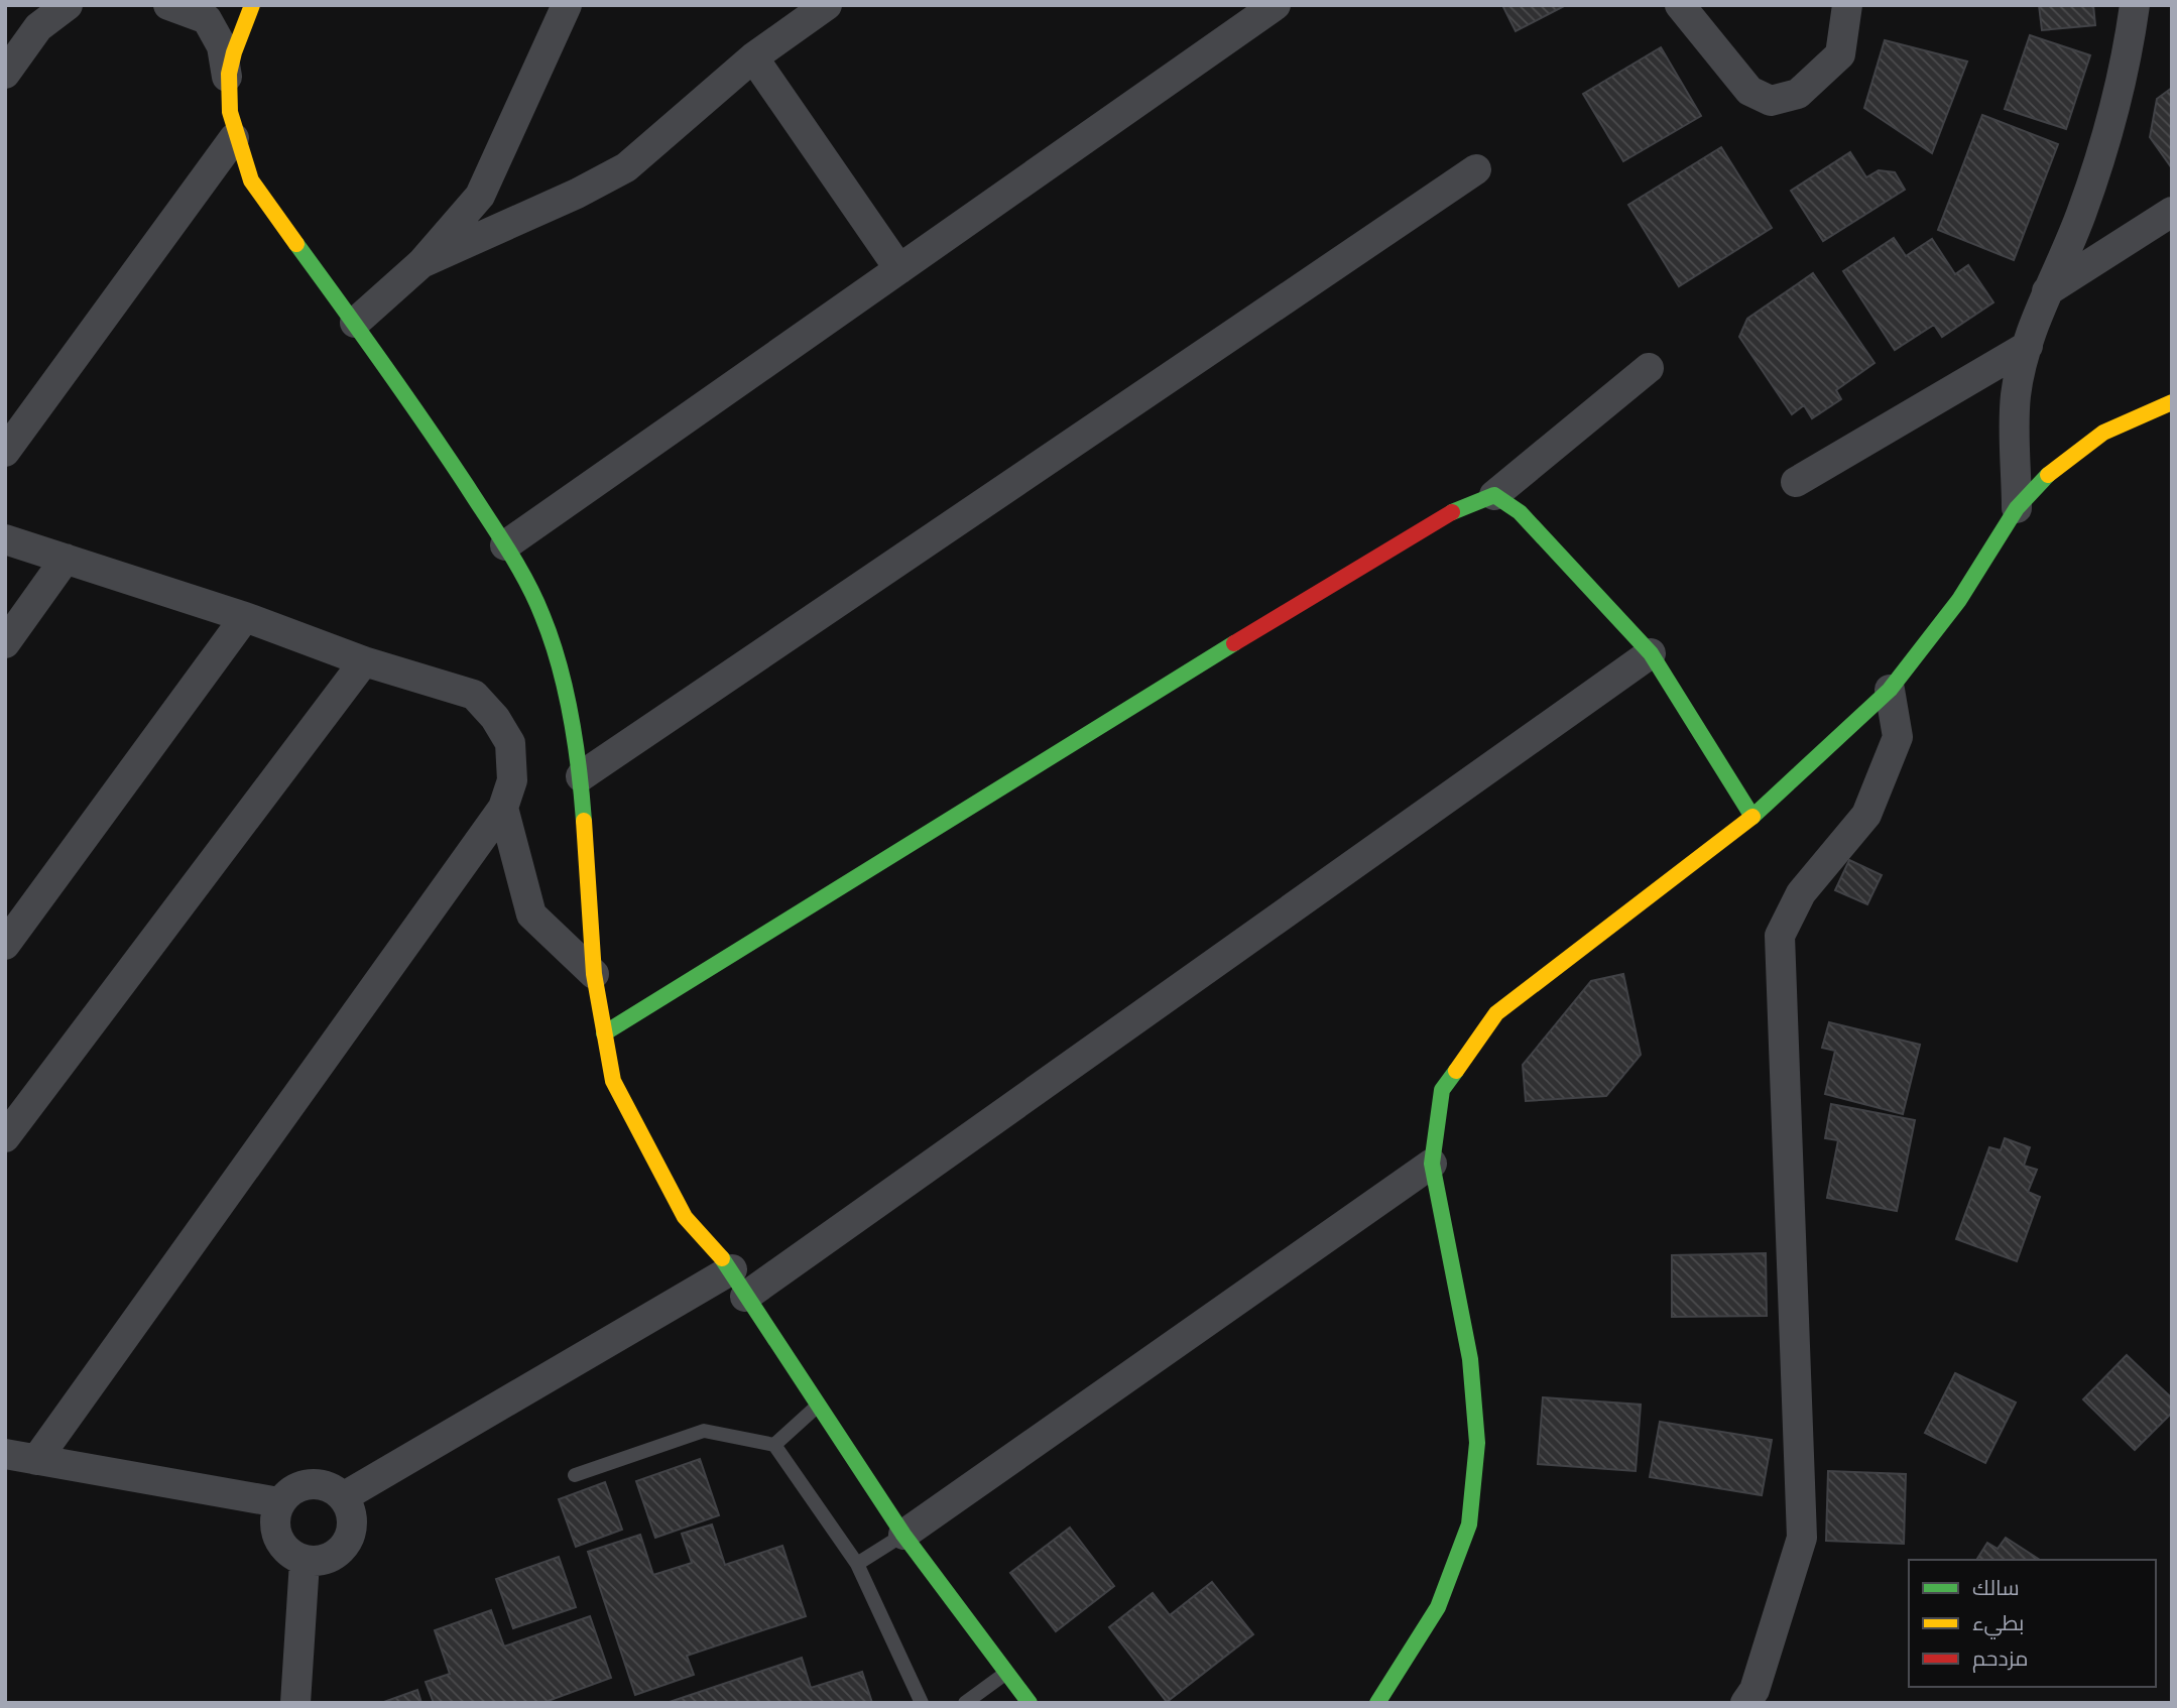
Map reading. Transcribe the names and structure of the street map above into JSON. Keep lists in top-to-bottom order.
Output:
{
  "legend": ["سالك", "بطيء", "مزدحم"]
}
